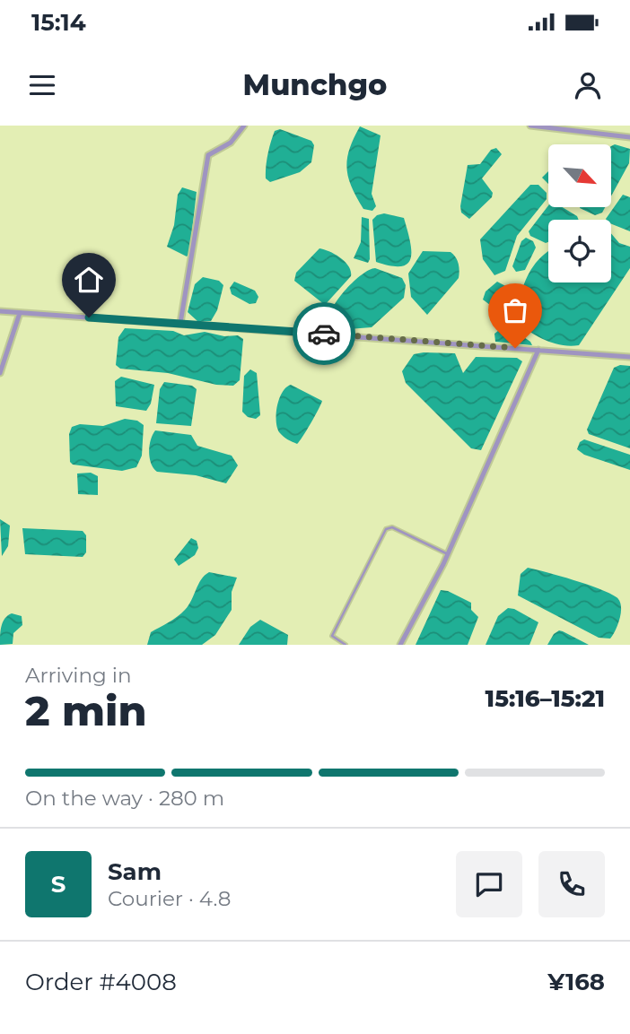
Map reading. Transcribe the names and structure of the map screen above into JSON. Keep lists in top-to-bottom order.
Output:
{
  "north": "bottom right",
  "page": {
    "status": "15:14",
    "header": "Munchgo",
    "heading": ["2 min", "Arriving in", "15:16–15:21"],
    "panel": [
      "Sam",
      "Courier · 4.8",
      "Order #4008",
      "¥168"
    ],
    "bar": "On the way · 280 m",
    "round": "S"
  }
}
